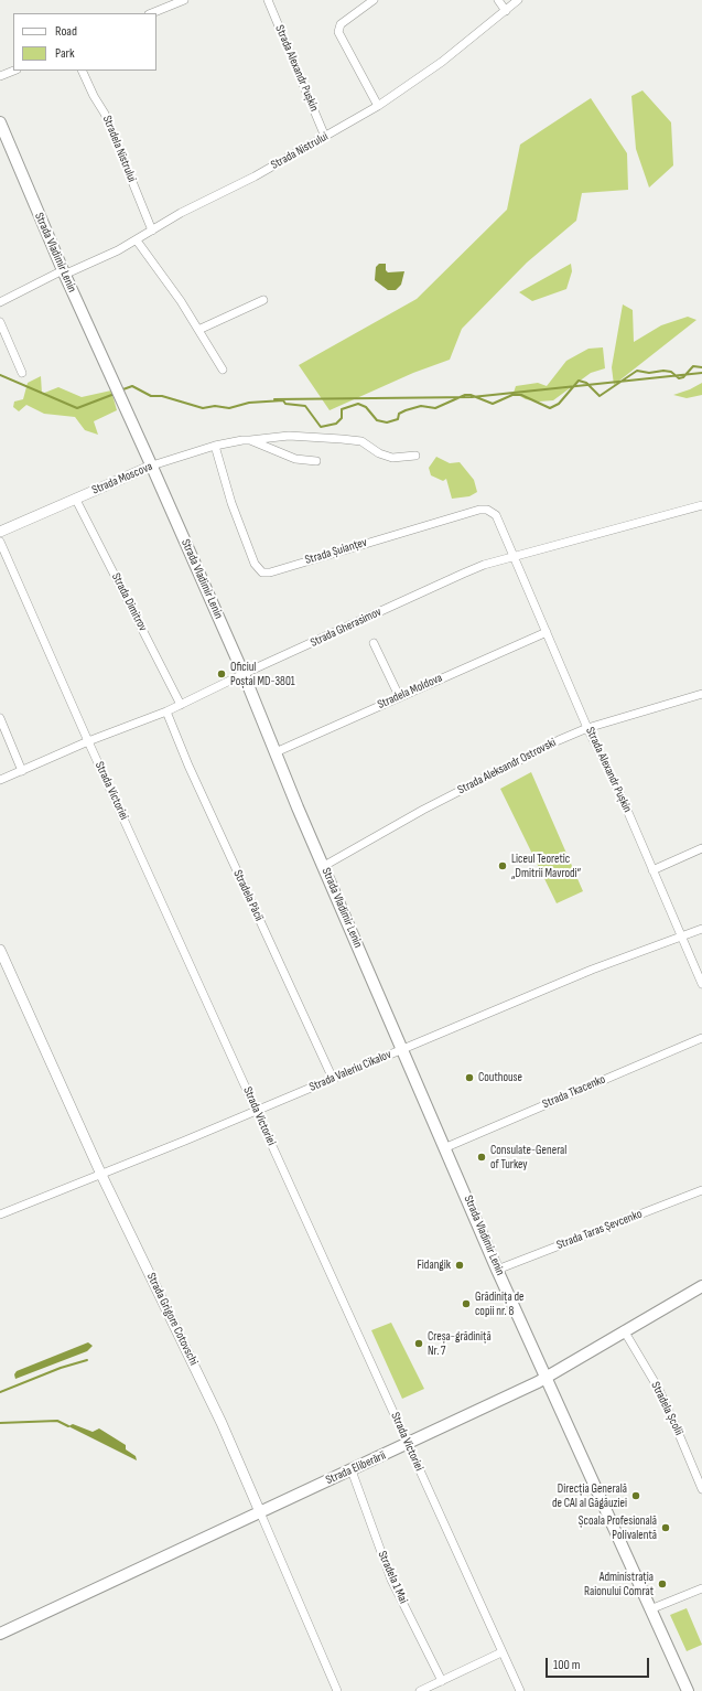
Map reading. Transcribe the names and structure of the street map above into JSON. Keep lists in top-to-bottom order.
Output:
{
  "streets": {
    "main road": ["Strada Vladimir Lenin", "Strada Eliberării"],
    "street": [
      "Strada Alexandr Pușkin",
      "Stradela Nistrului",
      "Strada Nistrului",
      "Strada Moscova",
      "Strada Șuianțev",
      "Strada Dimitrov",
      "Strada Gherasimov",
      "Stradela Moldova",
      "Strada Aleksandr Ostrovski",
      "Strada Victoriei",
      "Stradela Păcii",
      "Strada Valeriu Cikalov",
      "Strada Tkacenko",
      "Strada Taras Șevcenko",
      "Strada Grigore Cotovschi",
      "Stradela Școlii",
      "Stradela 1 Mai"
    ]
  },
  "crossings": [
    ["Strada Alexandr Pușkin", "Strada Nistrului"],
    ["Strada Alexandr Pușkin", "Strada Șuianțev"],
    ["Strada Alexandr Pușkin", "Strada Gherasimov"],
    ["Strada Alexandr Pușkin", "Stradela Moldova"],
    ["Strada Alexandr Pușkin", "Strada Aleksandr Ostrovski"],
    ["Strada Alexandr Pușkin", "Strada Valeriu Cikalov"],
    ["Stradela Nistrului", "Strada Nistrului"],
    ["Strada Nistrului", "Strada Vladimir Lenin"],
    ["Strada Vladimir Lenin", "Strada Moscova"],
    ["Strada Vladimir Lenin", "Strada Gherasimov"],
    ["Strada Vladimir Lenin", "Stradela Moldova"],
    ["Strada Vladimir Lenin", "Strada Aleksandr Ostrovski"],
    ["Strada Vladimir Lenin", "Strada Valeriu Cikalov"],
    ["Strada Vladimir Lenin", "Strada Tkacenko"],
    ["Strada Vladimir Lenin", "Strada Taras Șevcenko"],
    ["Strada Vladimir Lenin", "Strada Eliberării"],
    ["Strada Moscova", "Strada Șuianțev"],
    ["Strada Moscova", "Strada Dimitrov"],
    ["Strada Șuianțev", "Strada Gherasimov"],
    ["Strada Dimitrov", "Strada Gherasimov"],
    ["Strada Gherasimov", "Strada Victoriei"],
    ["Strada Gherasimov", "Stradela Păcii"],
    ["Strada Victoriei", "Strada Valeriu Cikalov"],
    ["Strada Victoriei", "Strada Eliberării"],
    ["Stradela Păcii", "Strada Valeriu Cikalov"],
    ["Strada Valeriu Cikalov", "Strada Grigore Cotovschi"],
    ["Strada Grigore Cotovschi", "Strada Eliberării"],
    ["Stradela Școlii", "Strada Eliberării"],
    ["Strada Eliberării", "Stradela 1 Mai"]
  ],
  "places": [
    "Oficiul Poștal MD-3801",
    "Liceul Teoretic „Dmitrii Mavrodi“",
    "Couthouse",
    "Consulate-General of Turkey",
    "Fidangik",
    "Grădinița de copii nr. 8",
    "Creșa-grădiniță Nr. 7",
    "Direcția Generală de CAI al Găgăuziei",
    "Școala Profesională Polivalentă",
    "Administrația Raionului Comrat"
  ],
  "legend": ["Road", "Park"],
  "scale_bar": "100 m"
}
